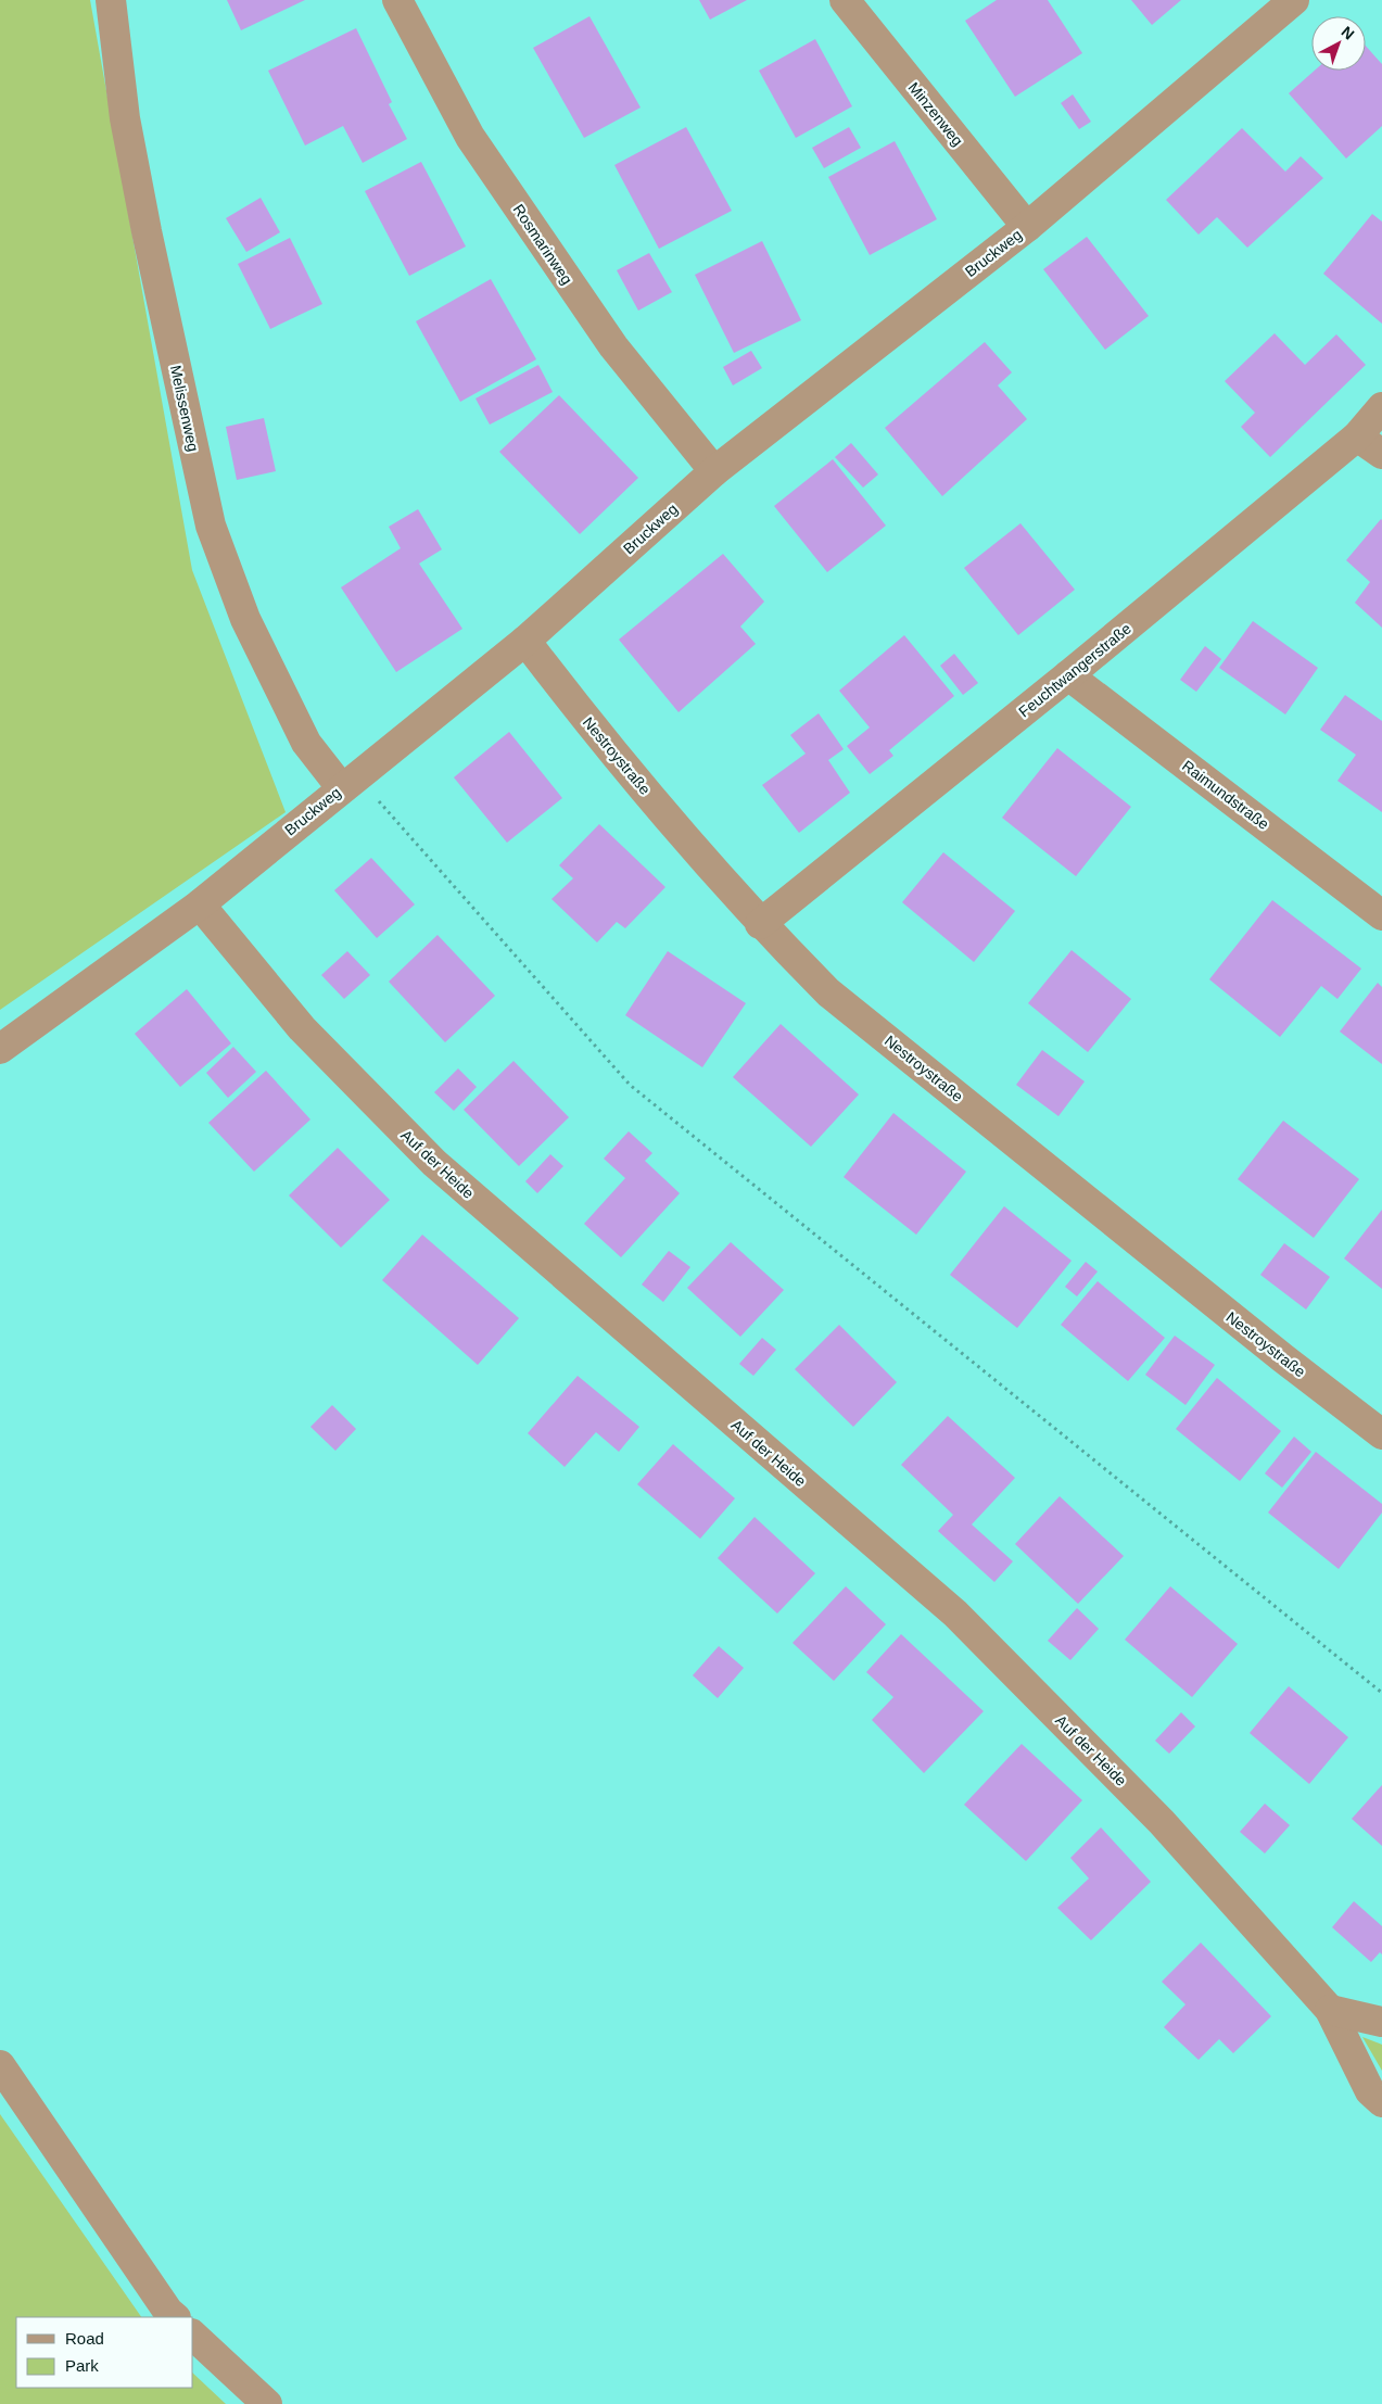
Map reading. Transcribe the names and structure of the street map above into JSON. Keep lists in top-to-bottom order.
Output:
{
  "streets": {
    "street": [
      "Minzenweg",
      "Rosmarinweg",
      "Bruckweg",
      "Melissenweg",
      "Feuchtwangerstraße",
      "Nestroystraße",
      "Raimundstraße",
      "Auf der Heide"
    ]
  },
  "crossings": [
    ["Minzenweg", "Bruckweg"],
    ["Rosmarinweg", "Bruckweg"],
    ["Bruckweg", "Melissenweg"],
    ["Bruckweg", "Nestroystraße"],
    ["Bruckweg", "Auf der Heide"],
    ["Feuchtwangerstraße", "Nestroystraße"],
    ["Feuchtwangerstraße", "Raimundstraße"]
  ],
  "legend": ["Road", "Park"],
  "north": "top right"
}
